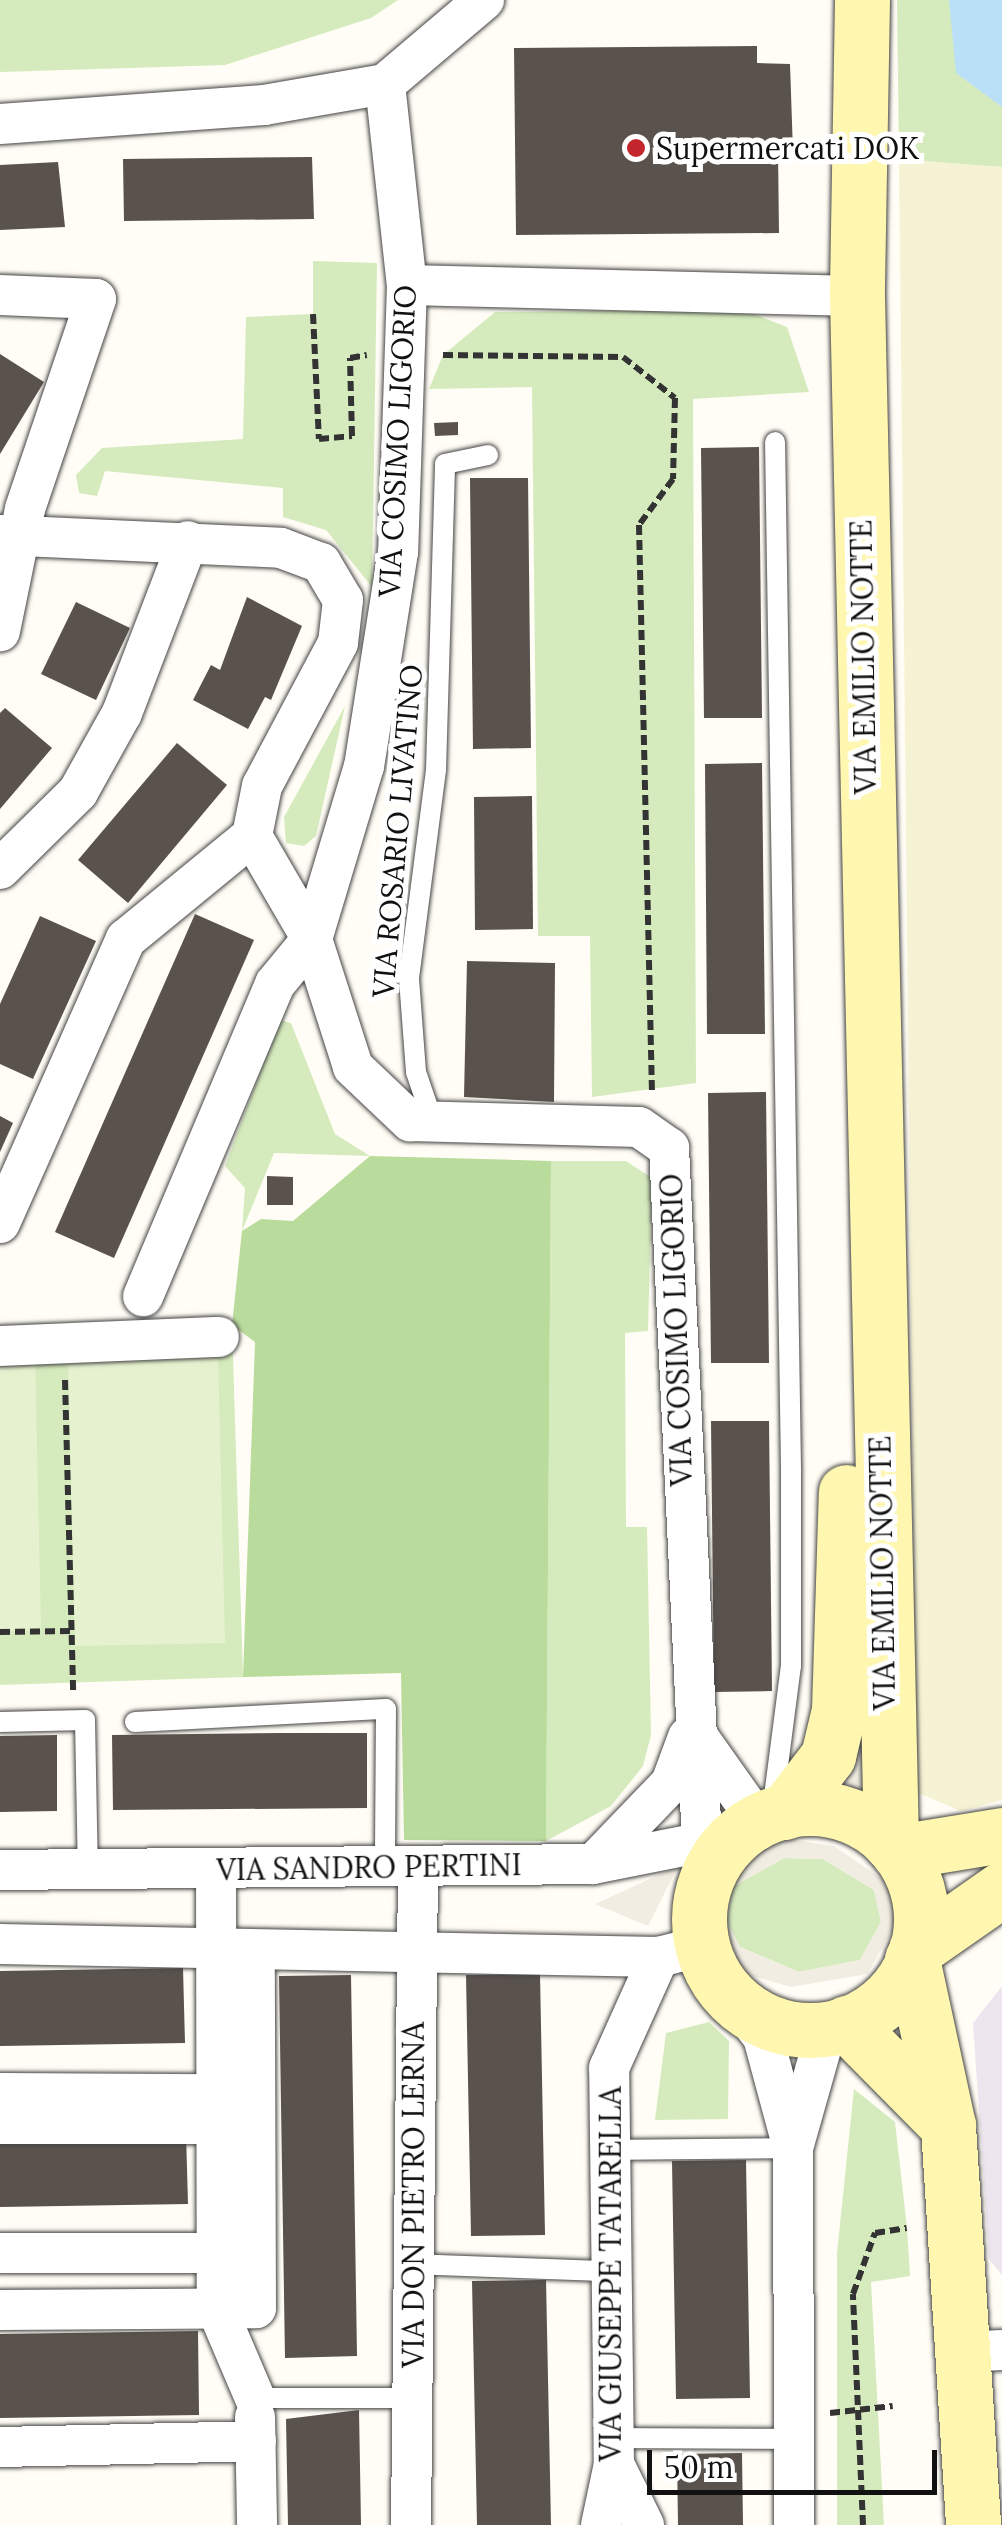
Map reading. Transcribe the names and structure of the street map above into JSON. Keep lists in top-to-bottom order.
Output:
{
  "streets": {
    "street": [
      "VIA COSIMO LIGORIO",
      "VIA EMILIO NOTTE",
      "VIA SANDRO PERTINI",
      "VIA DON PIETRO LERNA",
      "VIA GIUSEPPE TATARELLA"
    ],
    "lane": ["VIA ROSARIO LIVATINO"]
  },
  "crossings": [
    ["VIA COSIMO LIGORIO", "VIA EMILIO NOTTE"],
    ["VIA COSIMO LIGORIO", "VIA ROSARIO LIVATINO"],
    ["VIA COSIMO LIGORIO", "VIA SANDRO PERTINI"],
    ["VIA COSIMO LIGORIO", "VIA GIUSEPPE TATARELLA"],
    ["VIA EMILIO NOTTE", "VIA SANDRO PERTINI"],
    ["VIA EMILIO NOTTE", "VIA GIUSEPPE TATARELLA"],
    ["VIA SANDRO PERTINI", "VIA DON PIETRO LERNA"],
    ["VIA SANDRO PERTINI", "VIA GIUSEPPE TATARELLA"]
  ],
  "places": ["Supermercati DOK"],
  "scale_bar": "50 m"
}
